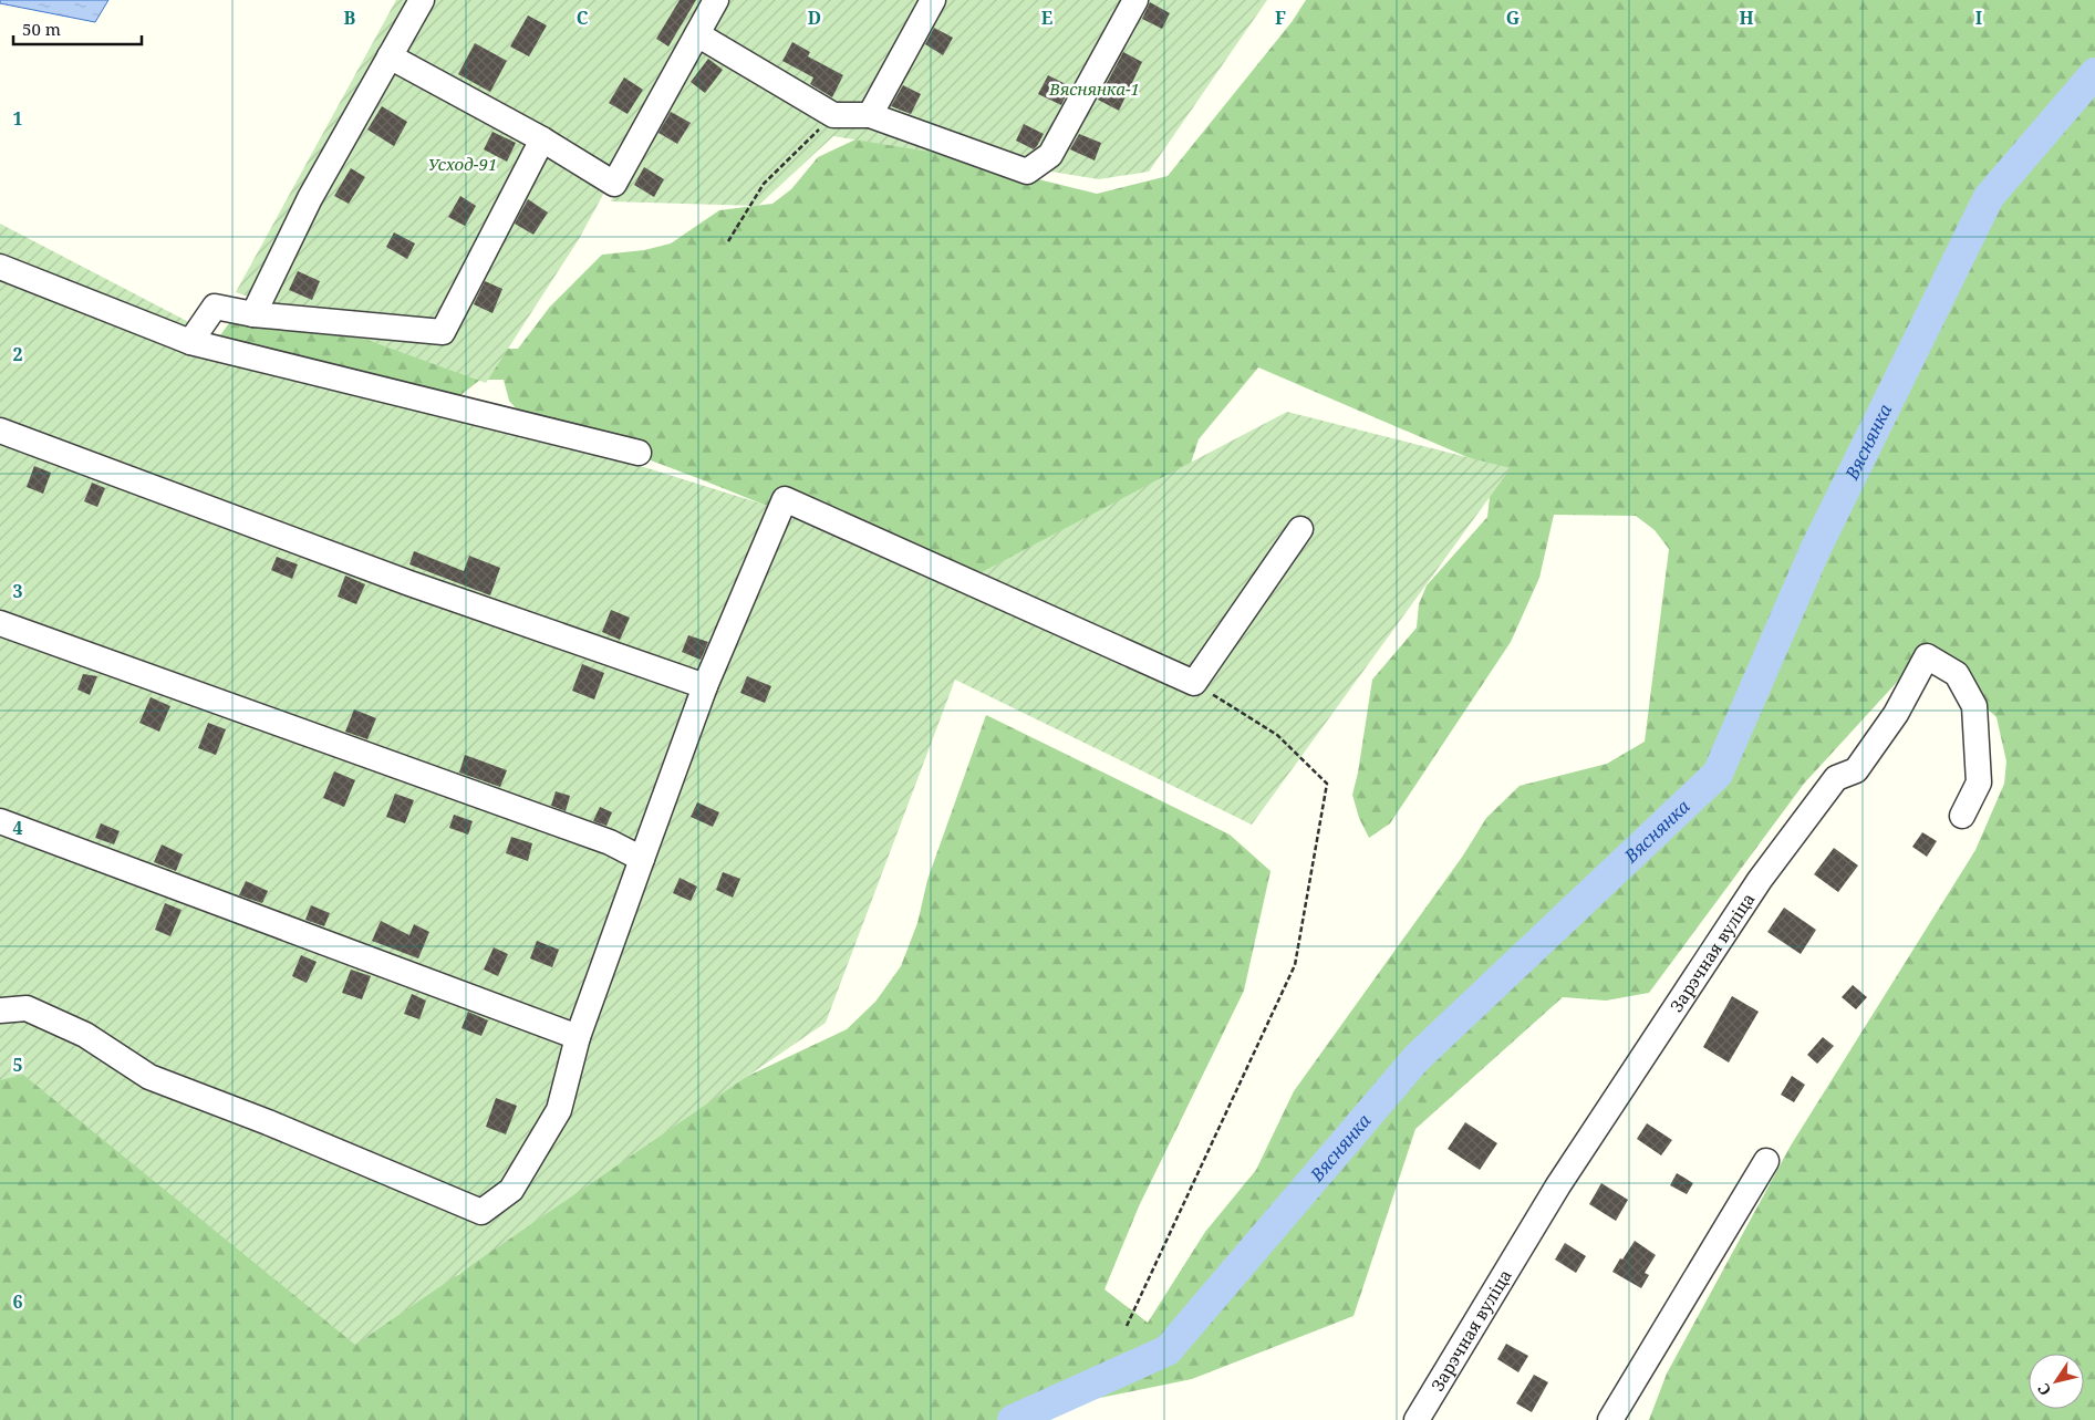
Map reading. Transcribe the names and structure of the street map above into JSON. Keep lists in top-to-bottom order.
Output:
{
  "streets": {
    "street": ["Зарэчная вуліца"]
  },
  "water": ["Вяснянка"],
  "parks": ["Вяснянка-1", "Усход-91"],
  "scale_bar": "50 m",
  "north": "bottom left",
  "grid": {
    "columns": [
      "B",
      "C",
      "D",
      "E",
      "F",
      "G",
      "H",
      "I"
    ],
    "rows": [
      "1",
      "2",
      "3",
      "4",
      "5",
      "6"
    ]
  }
}
